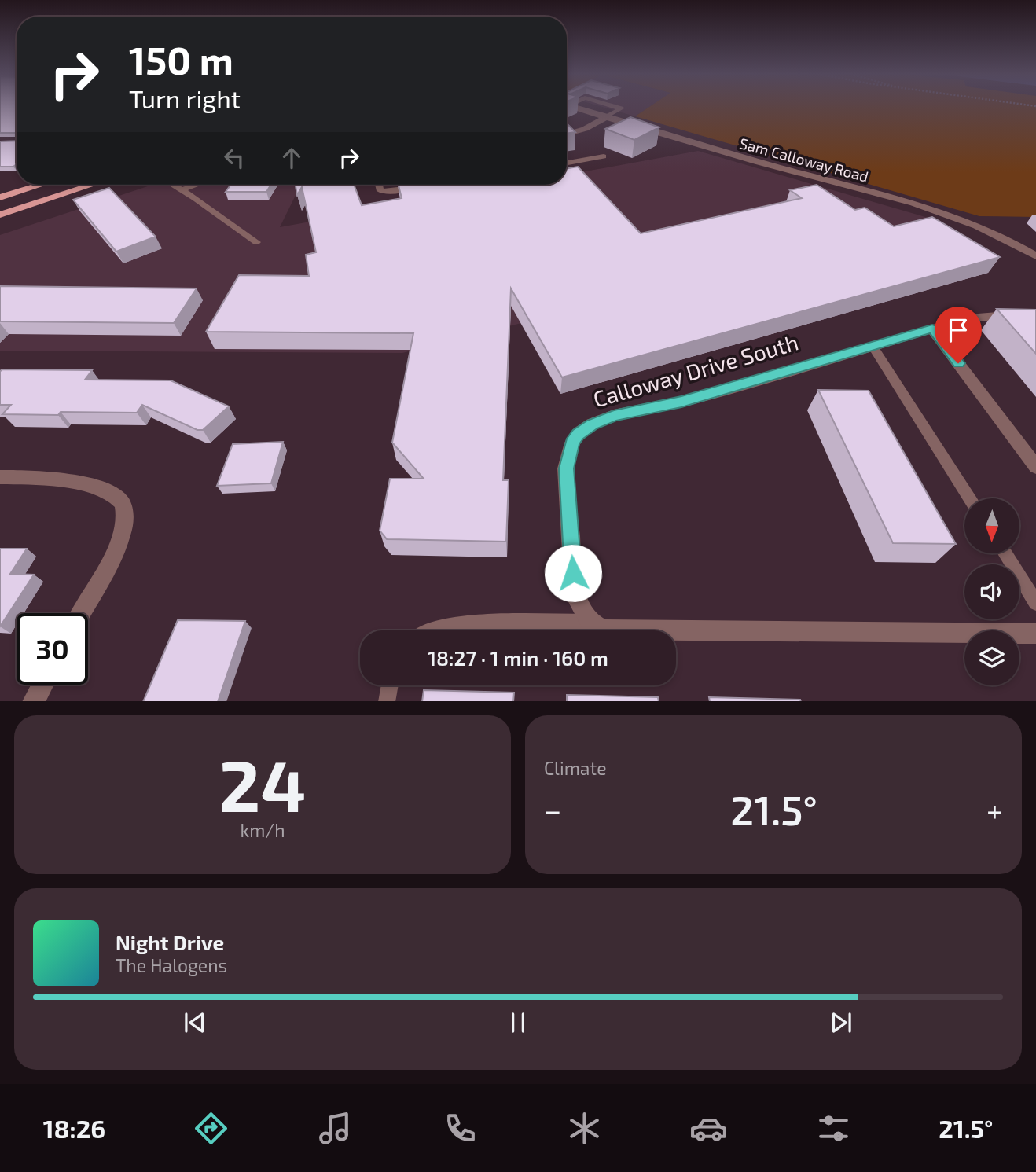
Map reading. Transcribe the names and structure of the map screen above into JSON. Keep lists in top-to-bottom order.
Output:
{
  "streets": {
    "street": ["Sam Calloway Road", "Calloway Drive South"]
  },
  "north": "bottom",
  "page": {
    "turn": ["150 m", "Turn right"],
    "limit": "30",
    "trip": "18:27 · 1 min · 160 m",
    "tile": [
      ["24", "km/h"],
      "Climate"
    ],
    "heat": ["−", "21.5°", "+"],
    "song": ["Night Drive", "The Halogens"],
    "tabs": ["18:26", "21.5°"]
  }
}
